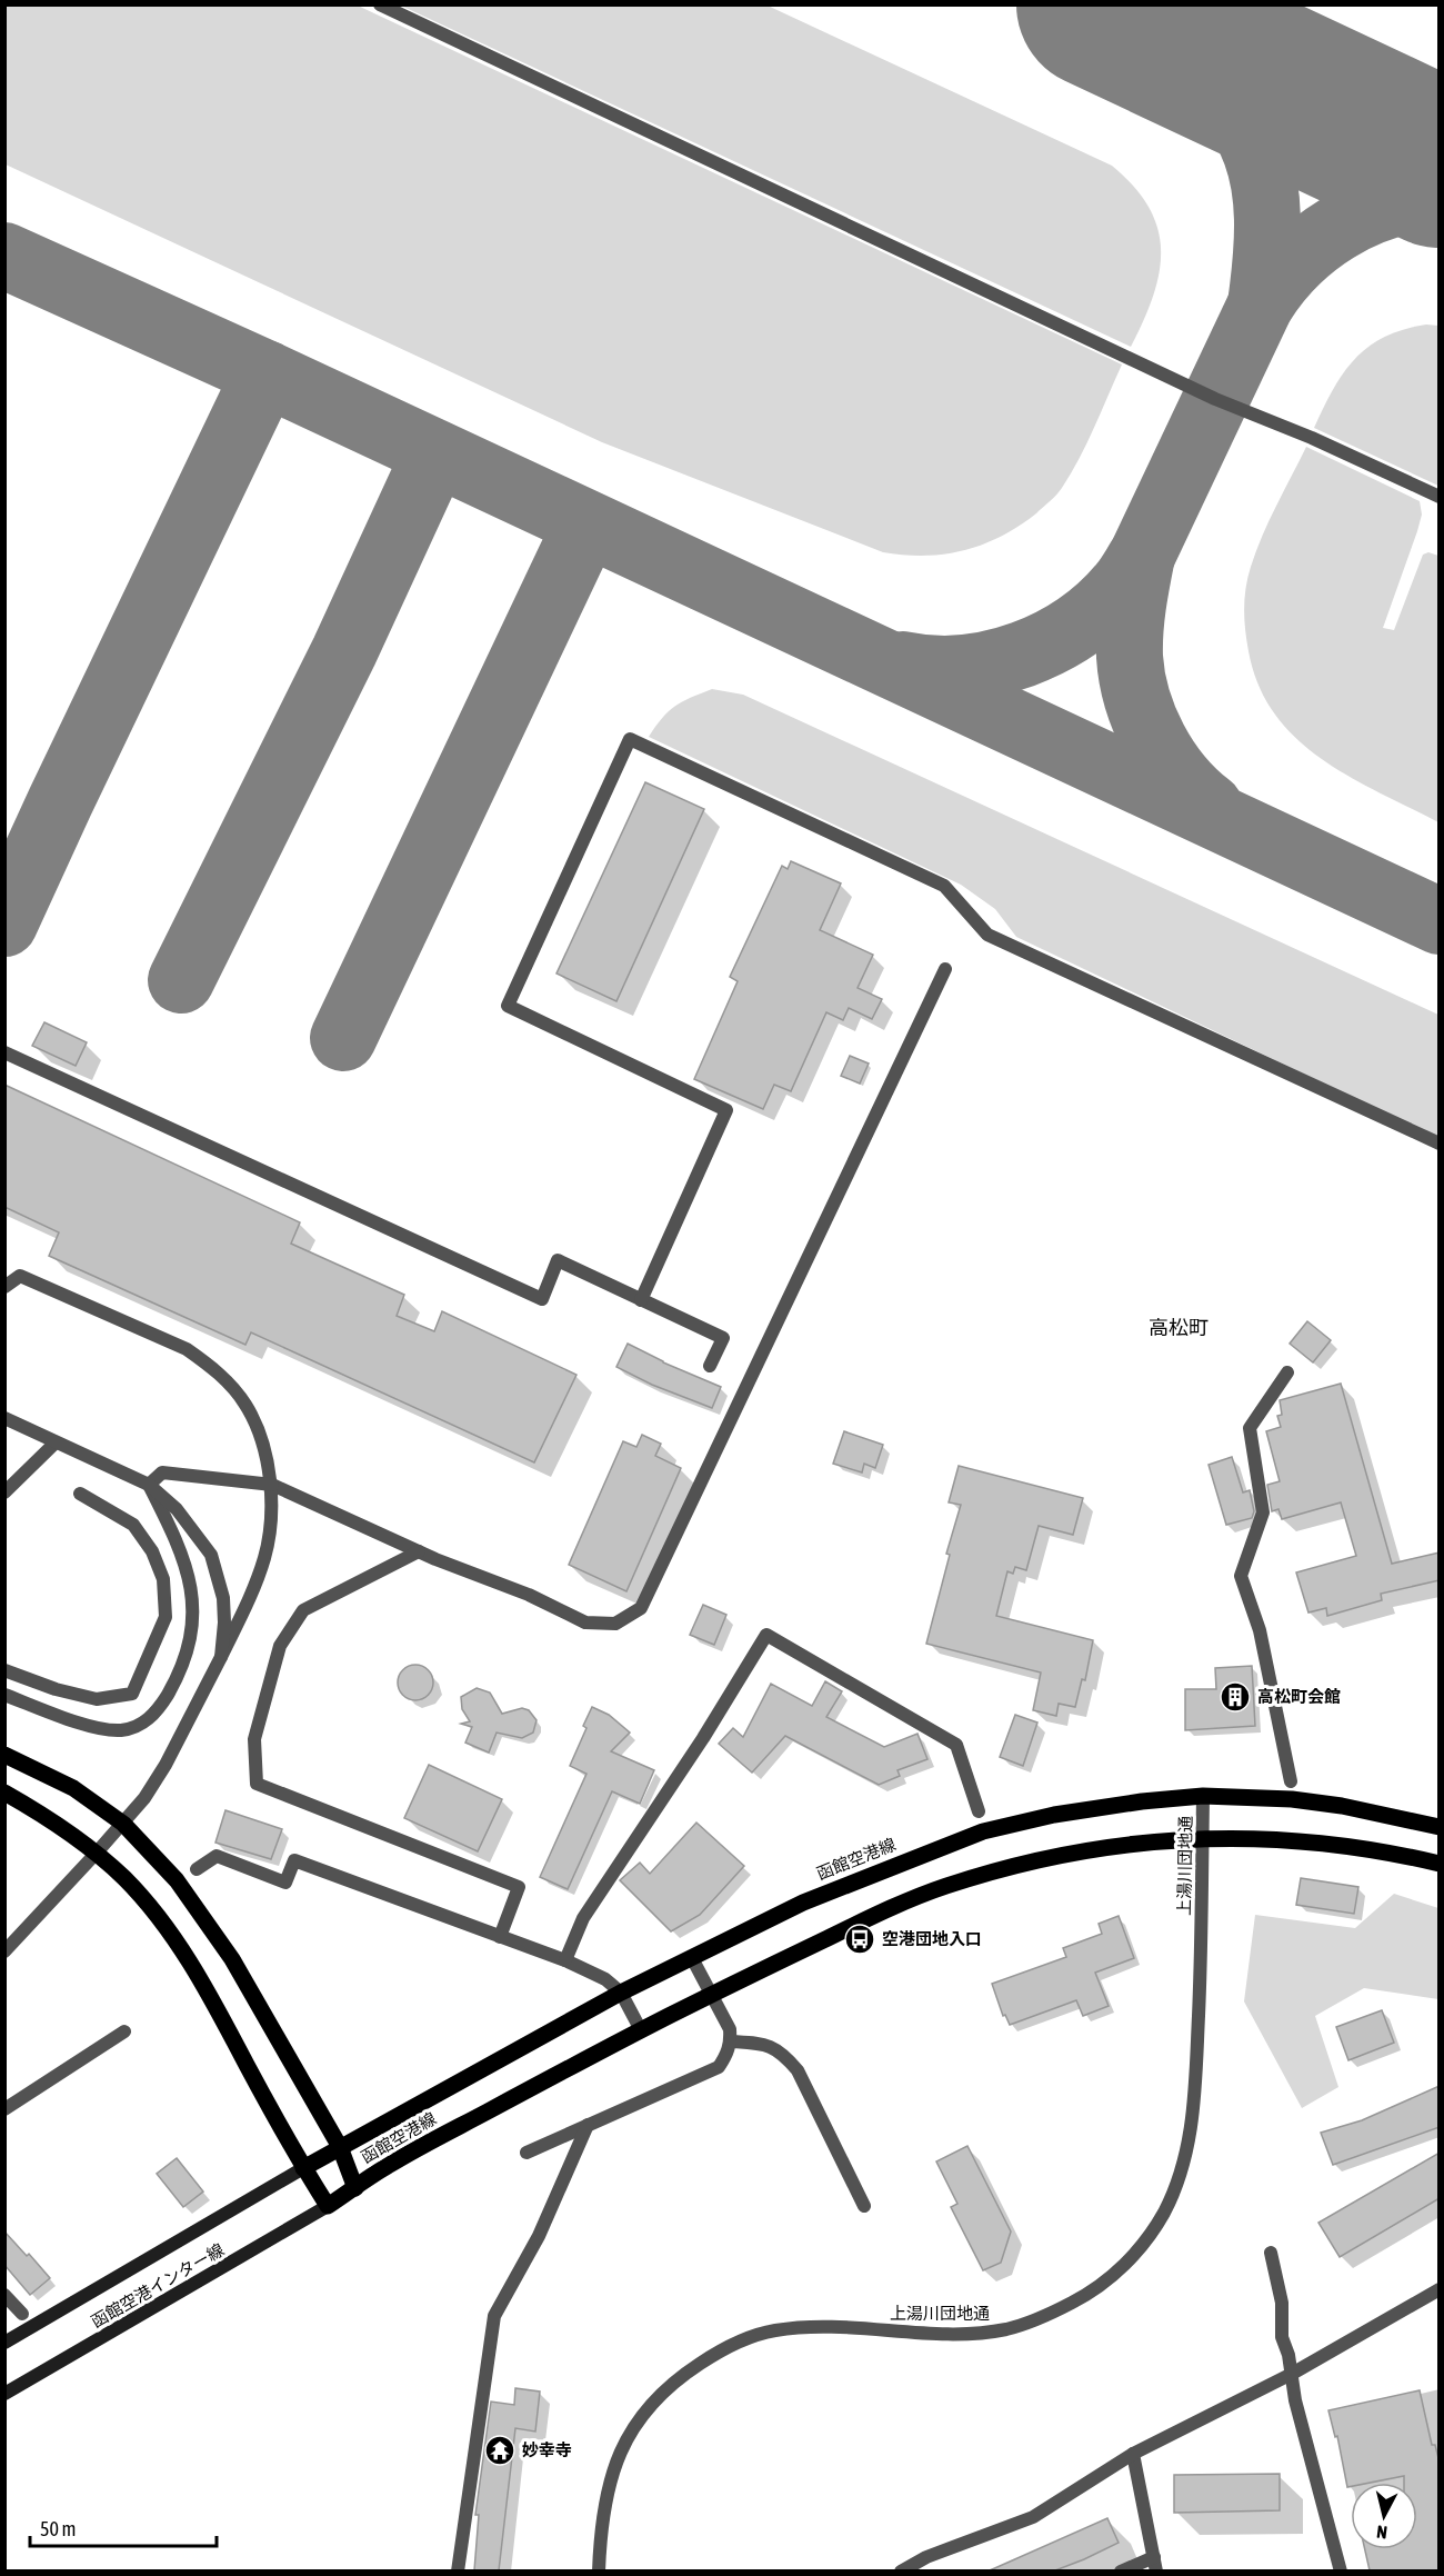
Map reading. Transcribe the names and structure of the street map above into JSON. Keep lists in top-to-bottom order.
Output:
{
  "streets": {
    "main road": ["函館空港線", "函館空港インター線"],
    "street": ["上湯川団地通"]
  },
  "crossings": [
    ["函館空港線", "上湯川団地通"],
    ["函館空港線", "函館空港インター線"]
  ],
  "districts": ["高松町"],
  "places": {
    "building": ["高松町会館"],
    "bus stop": ["空港団地入口"],
    "temple": ["妙幸寺"]
  },
  "scale_bar": "50 m",
  "north": "bottom"
}
